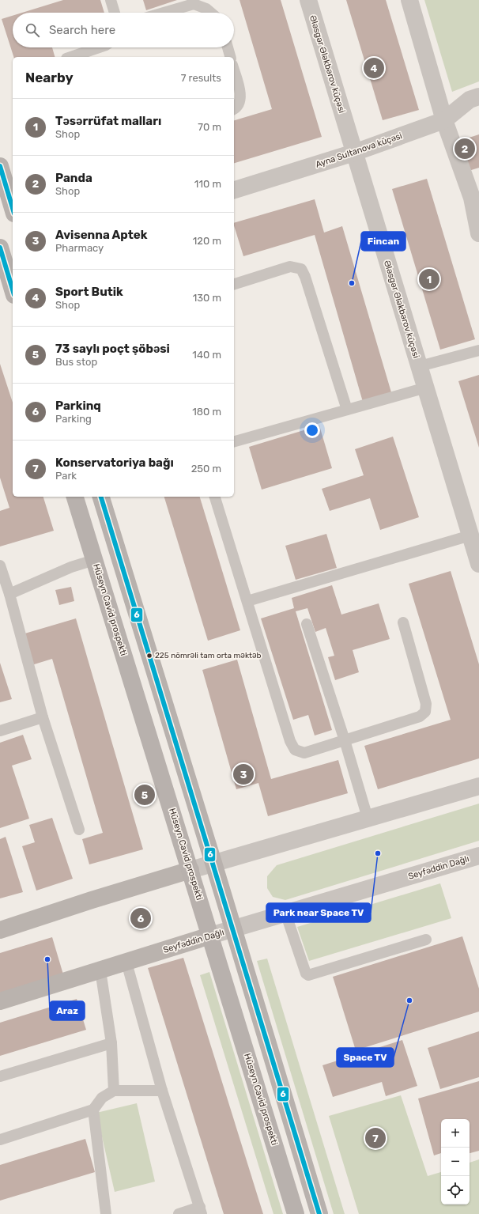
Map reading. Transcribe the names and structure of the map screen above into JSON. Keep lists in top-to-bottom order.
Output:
{
  "streets": {
    "main road": ["Hüseyn Cavid prospekti"],
    "street": ["Ələsgər Ələkbərov küçəsi", "Ayna Sultanova küçəsi", "Seyfəddin Dağlı"]
  },
  "crossings": [
    ["Ələsgər Ələkbərov küçəsi", "Ayna Sultanova küçəsi"],
    ["Hüseyn Cavid prospekti", "Seyfəddin Dağlı"]
  ],
  "places": [
    "Fincan",
    "225 nömrəli tam orta məktəb",
    "Park near Space TV",
    "Araz",
    "Space TV"
  ],
  "lines": ["transit line 6"],
  "page": {
    "search": "Search here",
    "pins": [
      "4",
      "2",
      "1",
      "3",
      "5",
      "6",
      "7"
    ],
    "heading": ["Nearby", "7 results"],
    "list": [
      {
        "mark": "1",
        "name": "Təsərrüfat malları",
        "note": "Shop",
        "value": "70 m"
      },
      {
        "mark": "2",
        "name": "Panda",
        "note": "Shop",
        "value": "110 m"
      },
      {
        "mark": "3",
        "name": "Avisenna Aptek",
        "note": "Pharmacy",
        "value": "120 m"
      },
      {
        "mark": "4",
        "name": "Sport Butik",
        "note": "Shop",
        "value": "130 m"
      },
      {
        "mark": "5",
        "name": "73 saylı poçt şöbəsi",
        "note": "Bus stop",
        "value": "140 m"
      },
      {
        "mark": "6",
        "name": "Parkinq",
        "note": "Parking",
        "value": "180 m"
      },
      {
        "mark": "7",
        "name": "Konservatoriya bağı",
        "note": "Park",
        "value": "250 m"
      }
    ],
    "map_buttons": ["+", "−"]
  }
}
